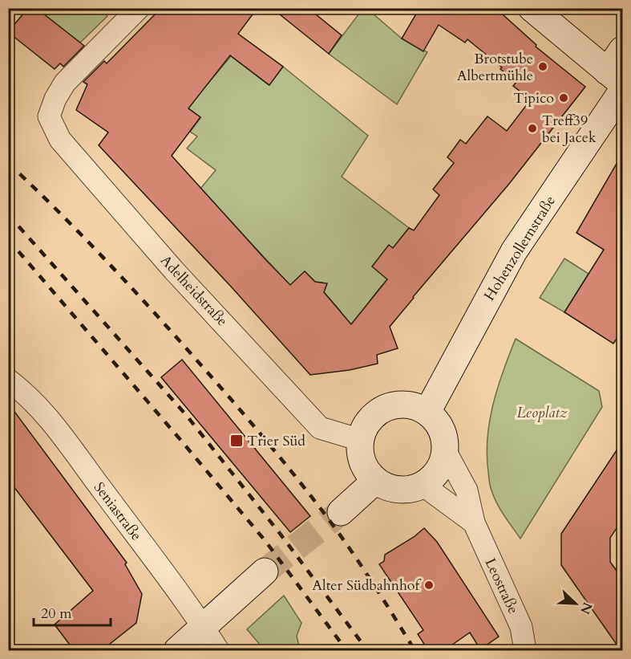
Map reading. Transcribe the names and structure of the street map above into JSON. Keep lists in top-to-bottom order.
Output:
{
  "streets": {
    "street": [
      "Hohenzollernstraße",
      "Adelheidstraße",
      "Seniastraße",
      "Leostraße"
    ]
  },
  "crossings": [
    ["Hohenzollernstraße", "Adelheidstraße"],
    ["Hohenzollernstraße", "Leostraße"],
    ["Adelheidstraße", "Leostraße"]
  ],
  "parks": ["Leoplatz"],
  "places": {
    "other": [
      "Brotstube Albertmühle",
      "Tipico",
      "Treff39 bei Jacek",
      "Alter Südbahnhof"
    ],
    "transit": ["Trier Süd"]
  },
  "scale_bar": "20 m",
  "north": "bottom right"
}
